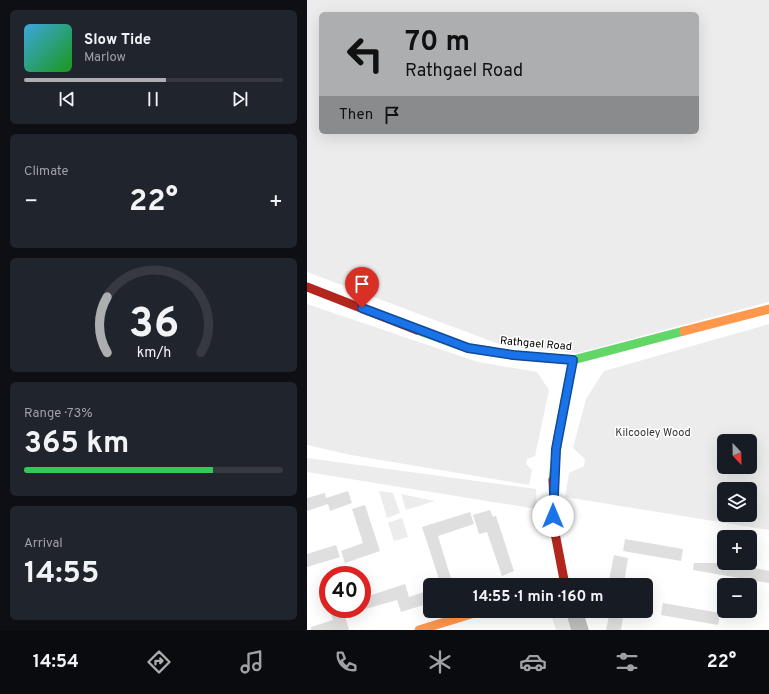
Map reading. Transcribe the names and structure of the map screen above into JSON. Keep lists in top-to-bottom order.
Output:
{
  "streets": {
    "street": ["Rathgael Road"]
  },
  "parks": ["Kilcooley Wood"],
  "north": "bottom",
  "page": {
    "turn": ["70 m", "Rathgael Road"],
    "song": ["Slow Tide", "Marlow"],
    "then": "Then",
    "tile": [
      "Climate",
      ["Range · 73%", "365 km"],
      ["Arrival", "14:55"]
    ],
    "heat": ["−", "22°", "+"],
    "map_buttons": ["+", "−"],
    "limit": "40",
    "trip": "14:55 · 1 min · 160 m",
    "tabs": ["14:54", "22°"],
    "gauge": ["36", "km/h"]
  }
}
